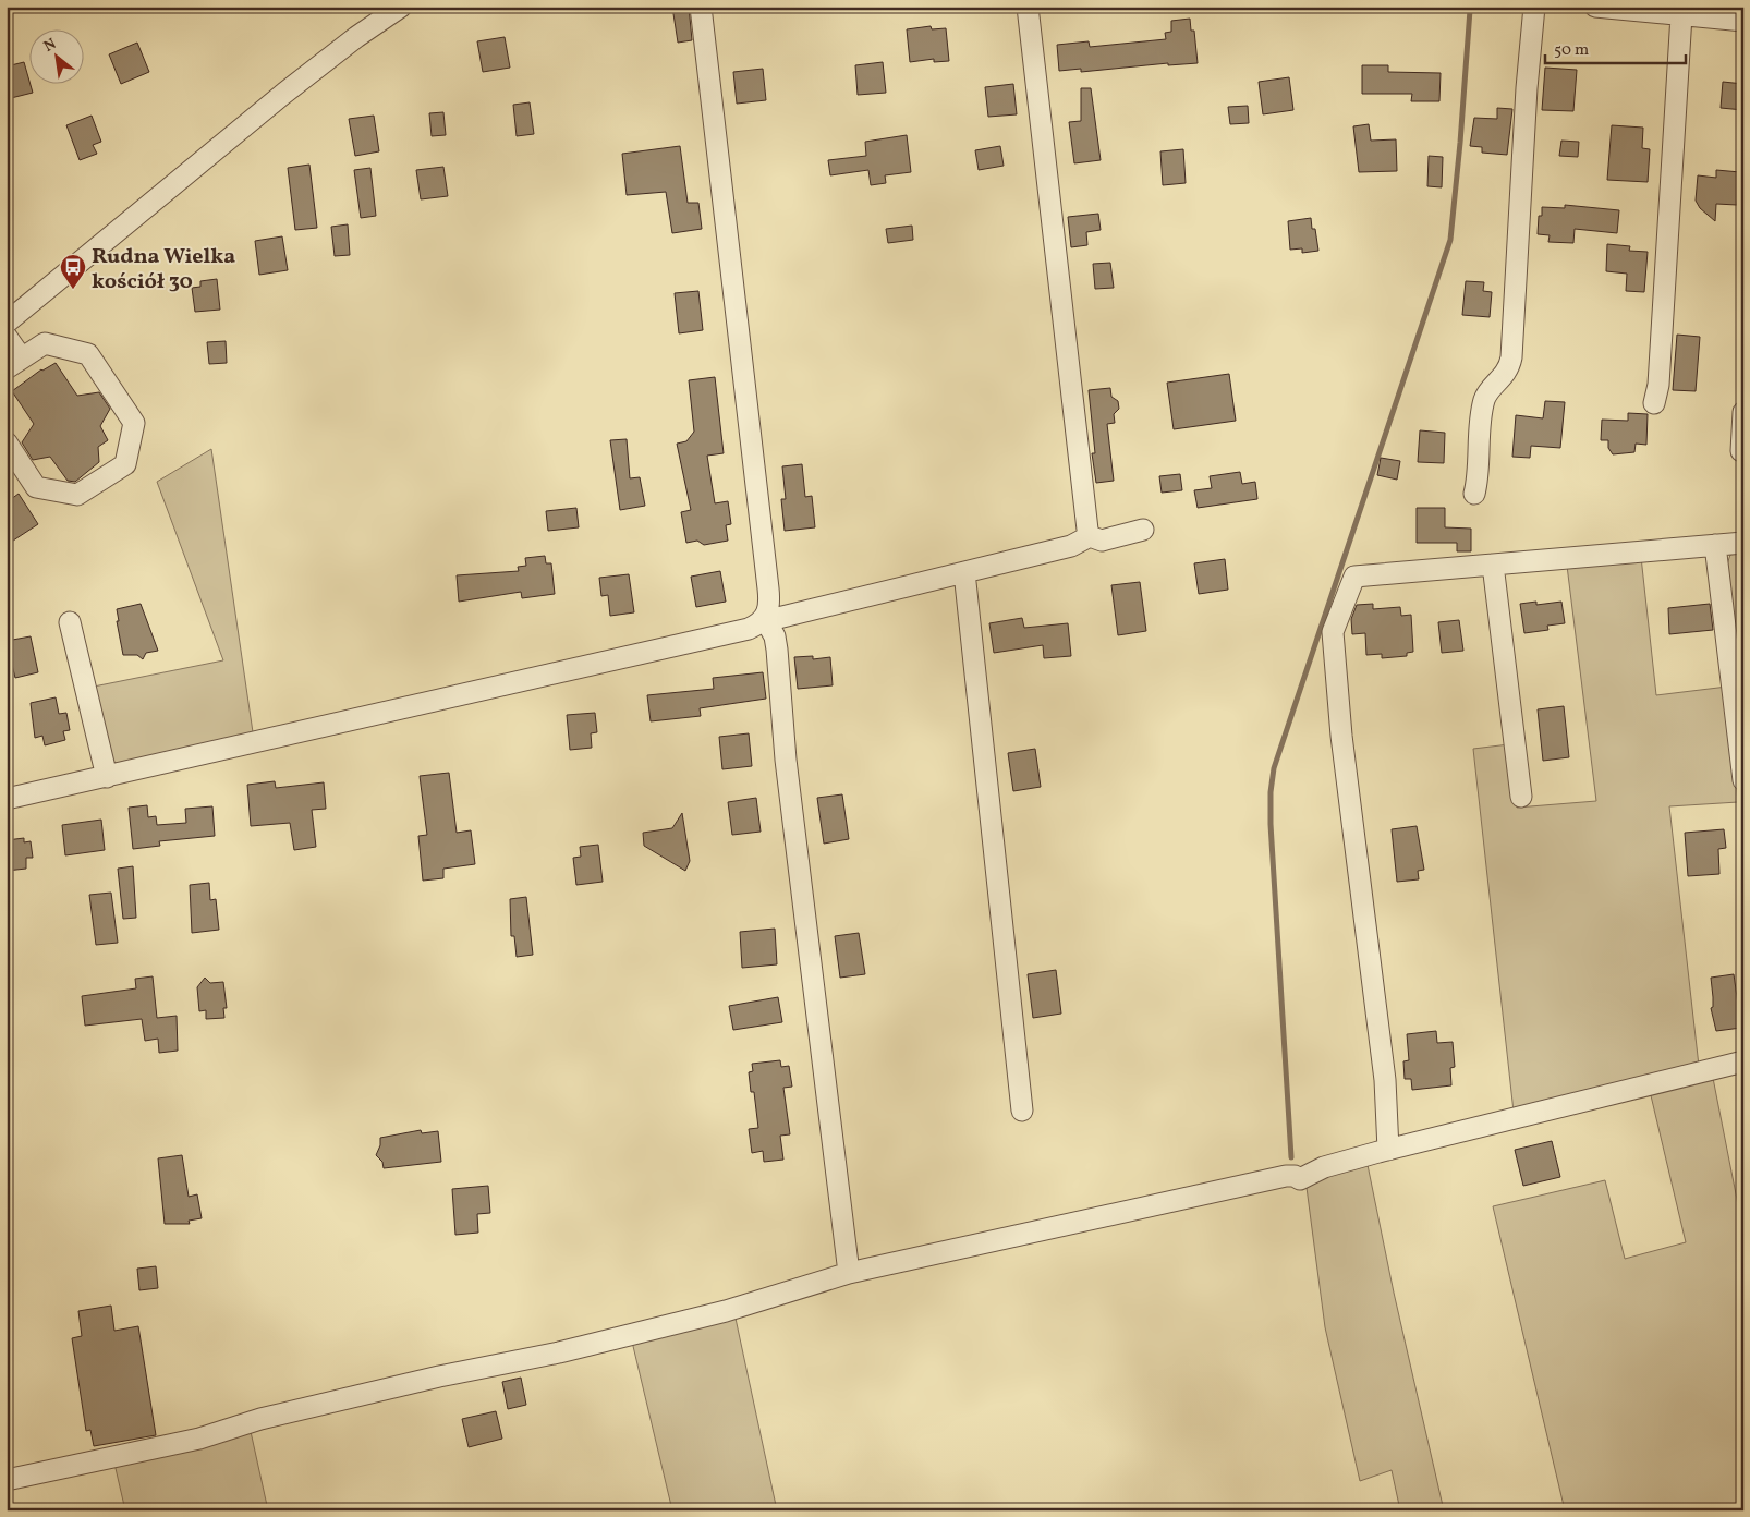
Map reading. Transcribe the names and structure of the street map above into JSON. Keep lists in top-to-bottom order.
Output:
{
  "places": {
    "bus stop": ["Rudna Wielka kościół 30"]
  },
  "scale_bar": "50 m",
  "north": "top left"
}
